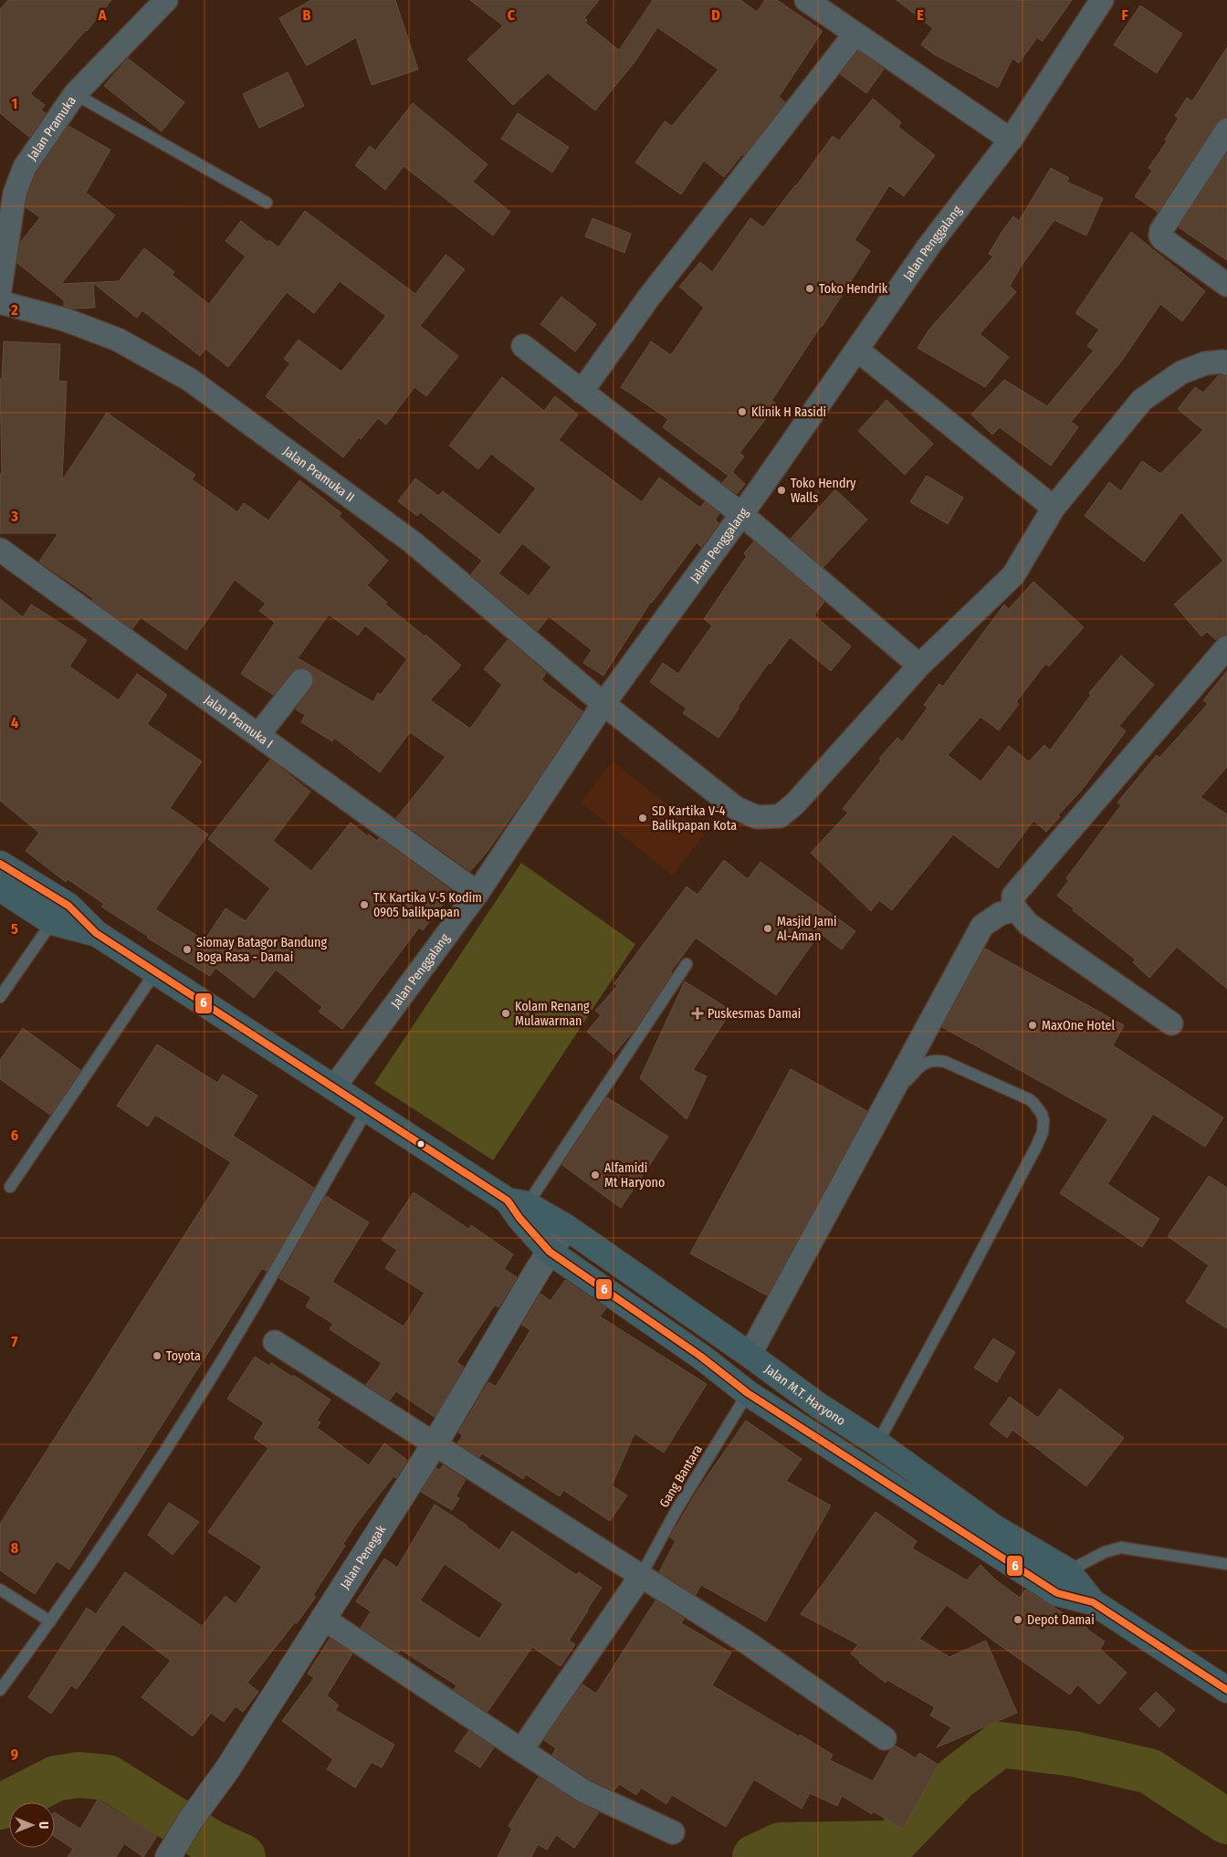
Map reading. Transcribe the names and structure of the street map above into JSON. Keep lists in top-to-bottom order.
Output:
{
  "streets": {
    "main road": ["Jalan M.T. Haryono"],
    "street": [
      "Jalan Pramuka",
      "Jalan Penggalang",
      "Jalan Pramuka II",
      "Jalan Pramuka I",
      "Jalan Penegak"
    ],
    "lane": ["Gang Bantara"]
  },
  "crossings": [
    ["Jalan Penggalang", "Jalan Pramuka II"],
    ["Jalan Penggalang", "Jalan Pramuka I"],
    ["Jalan Penggalang", "Jalan M.T. Haryono"],
    ["Jalan M.T. Haryono", "Gang Bantara"],
    ["Jalan M.T. Haryono", "Jalan Penegak"]
  ],
  "places": {
    "other": [
      "Toko Hendrik",
      "Klinik H Rasidi",
      "Toko Hendry Walls",
      "SD Kartika V-4 Balikpapan Kota",
      "TK Kartika V-5 Kodim 0905 balikpapan",
      "Masjid Jami Al-Aman",
      "Siomay Batagor Bandung Boga Rasa - Damai",
      "Kolam Renang Mulawarman",
      "MaxOne Hotel",
      "Alfamidi Mt Haryono",
      "Toyota",
      "Depot Damai"
    ],
    "health": ["Puskesmas Damai"]
  },
  "lines": ["transit line 6"],
  "north": "right",
  "grid": {
    "columns": [
      "A",
      "B",
      "C",
      "D",
      "E",
      "F"
    ],
    "rows": [
      "1",
      "2",
      "3",
      "4",
      "5",
      "6",
      "7",
      "8",
      "9"
    ]
  }
}
